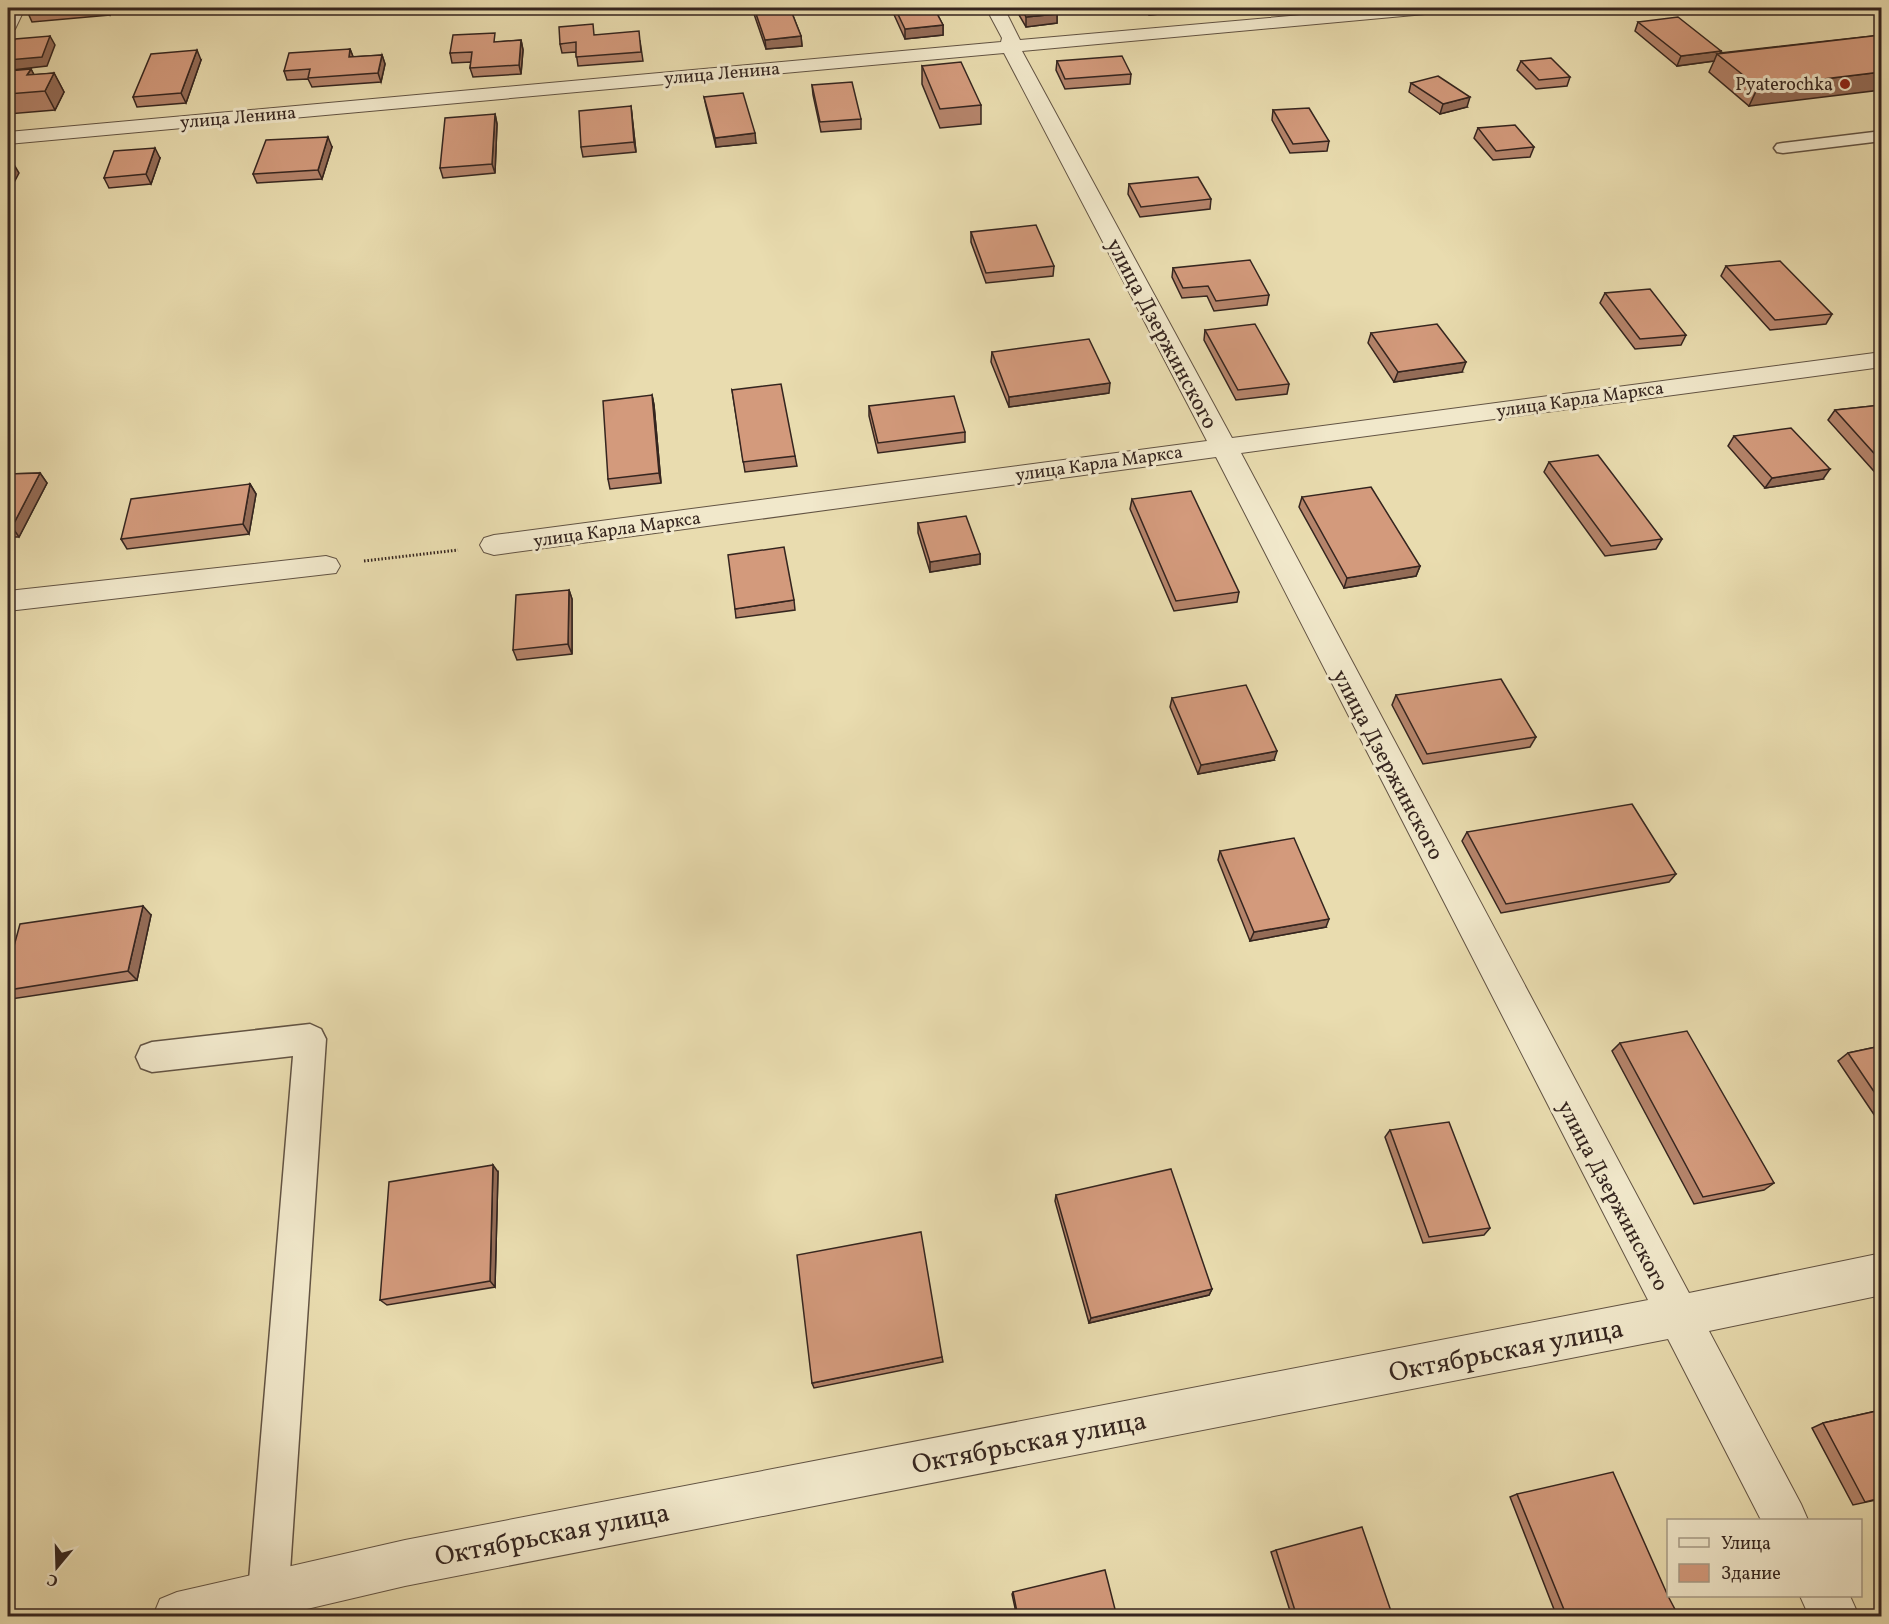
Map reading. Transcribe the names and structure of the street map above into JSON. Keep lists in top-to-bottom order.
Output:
{
  "streets": {
    "street": [
      "улица Ленина",
      "улица Дзержинского",
      "улица Карла Маркса",
      "Октябрьская улица"
    ]
  },
  "crossings": [
    ["улица Ленина", "улица Дзержинского"],
    ["улица Дзержинского", "улица Карла Маркса"],
    ["улица Дзержинского", "Октябрьская улица"]
  ],
  "places": ["Pyaterochka"],
  "legend": ["Улица", "Здание"],
  "north": "bottom"
}
